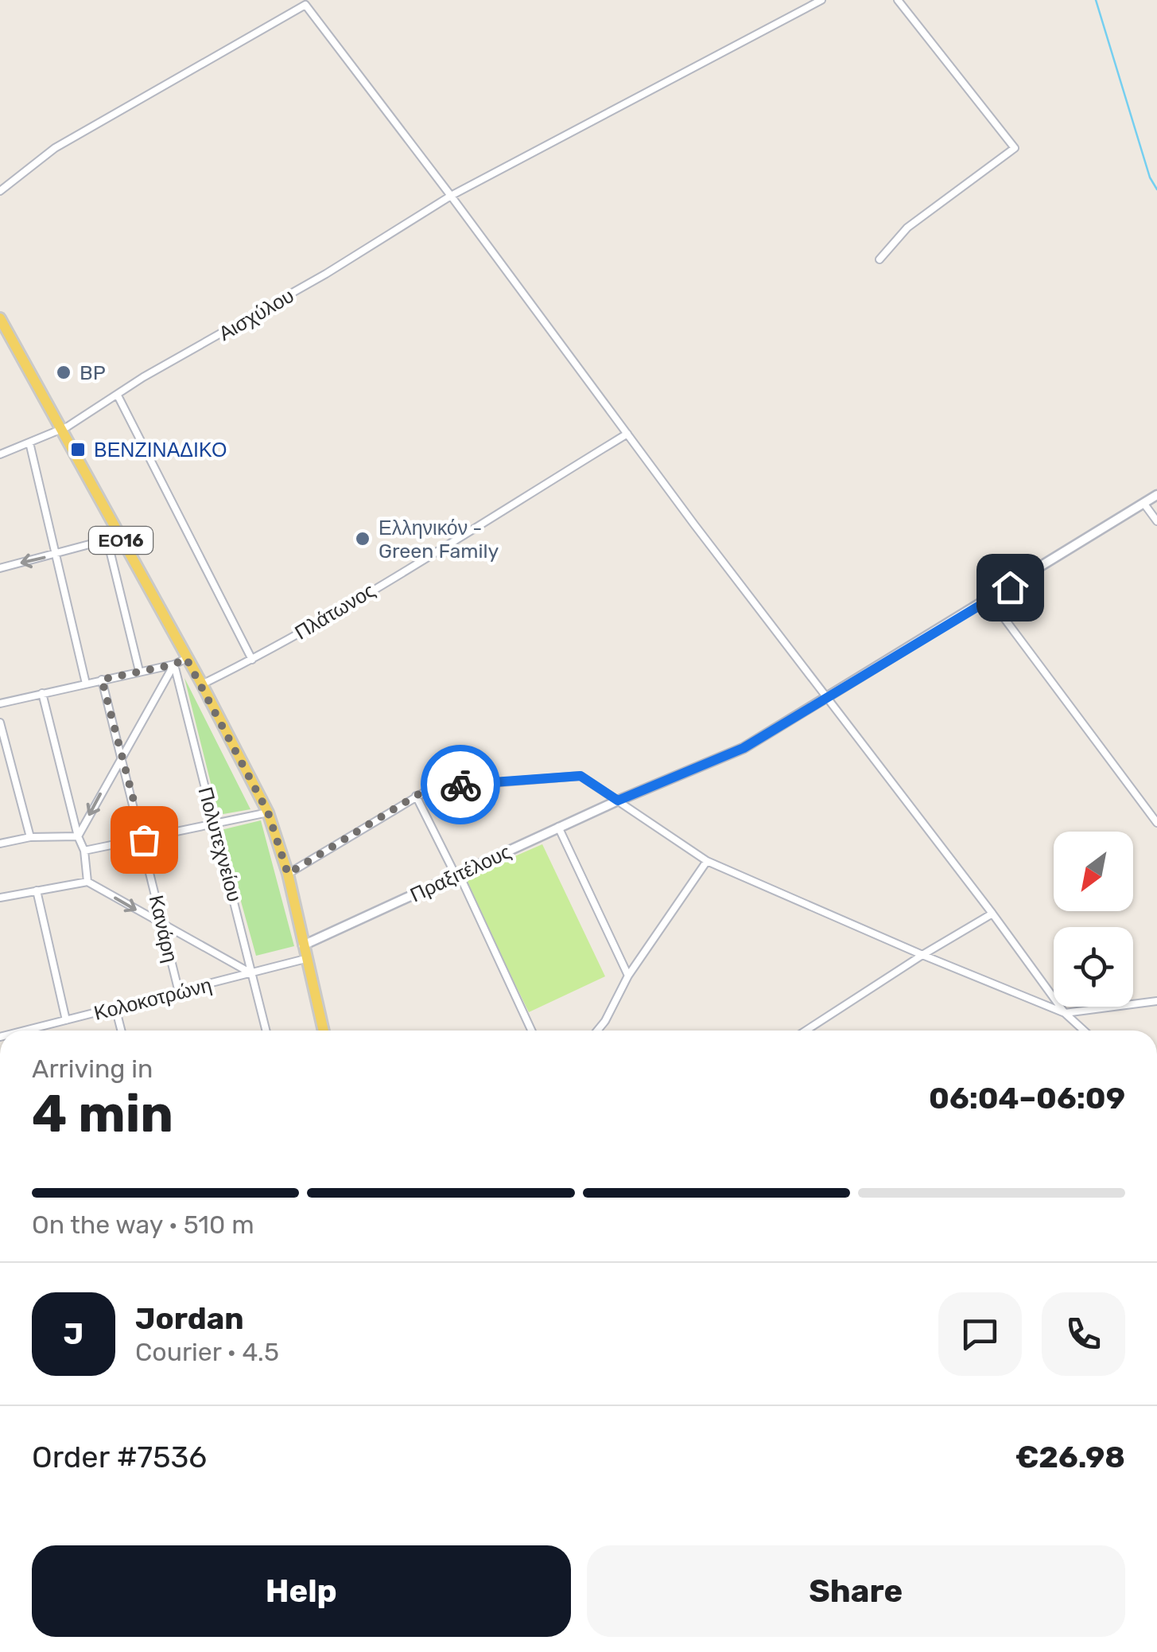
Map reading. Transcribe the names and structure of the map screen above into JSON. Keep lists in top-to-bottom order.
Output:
{
  "streets": {
    "main road": ["ΕΟ16"],
    "street": [
      "Αισχύλου",
      "Πλάτωνος",
      "Πολυτεχνείου",
      "Πραξιτέλους",
      "Κανάρη",
      "Κολοκοτρώνη"
    ]
  },
  "crossings": [
    ["Αισχύλου", "ΕΟ16"],
    ["ΕΟ16", "Πλάτωνος"],
    ["ΕΟ16", "Πραξιτέλους"],
    ["ΕΟ16", "Κολοκοτρώνη"],
    ["Πολυτεχνείου", "Κολοκοτρώνη"],
    ["Κανάρη", "Κολοκοτρώνη"]
  ],
  "places": {
    "other": ["BP", "Ελληνικόν - Green Family"],
    "transit": ["ΒΕΝΖΙΝΑΔΙΚΟ"]
  },
  "north": "bottom left",
  "page": {
    "heading": ["4 min", "Arriving in", "06:04–06:09"],
    "panel": [
      "Jordan",
      "Courier · 4.5",
      "Order #7536",
      "€26.98"
    ],
    "bar": "On the way · 510 m",
    "round": "J",
    "buttons": ["Help", "Share"]
  }
}
